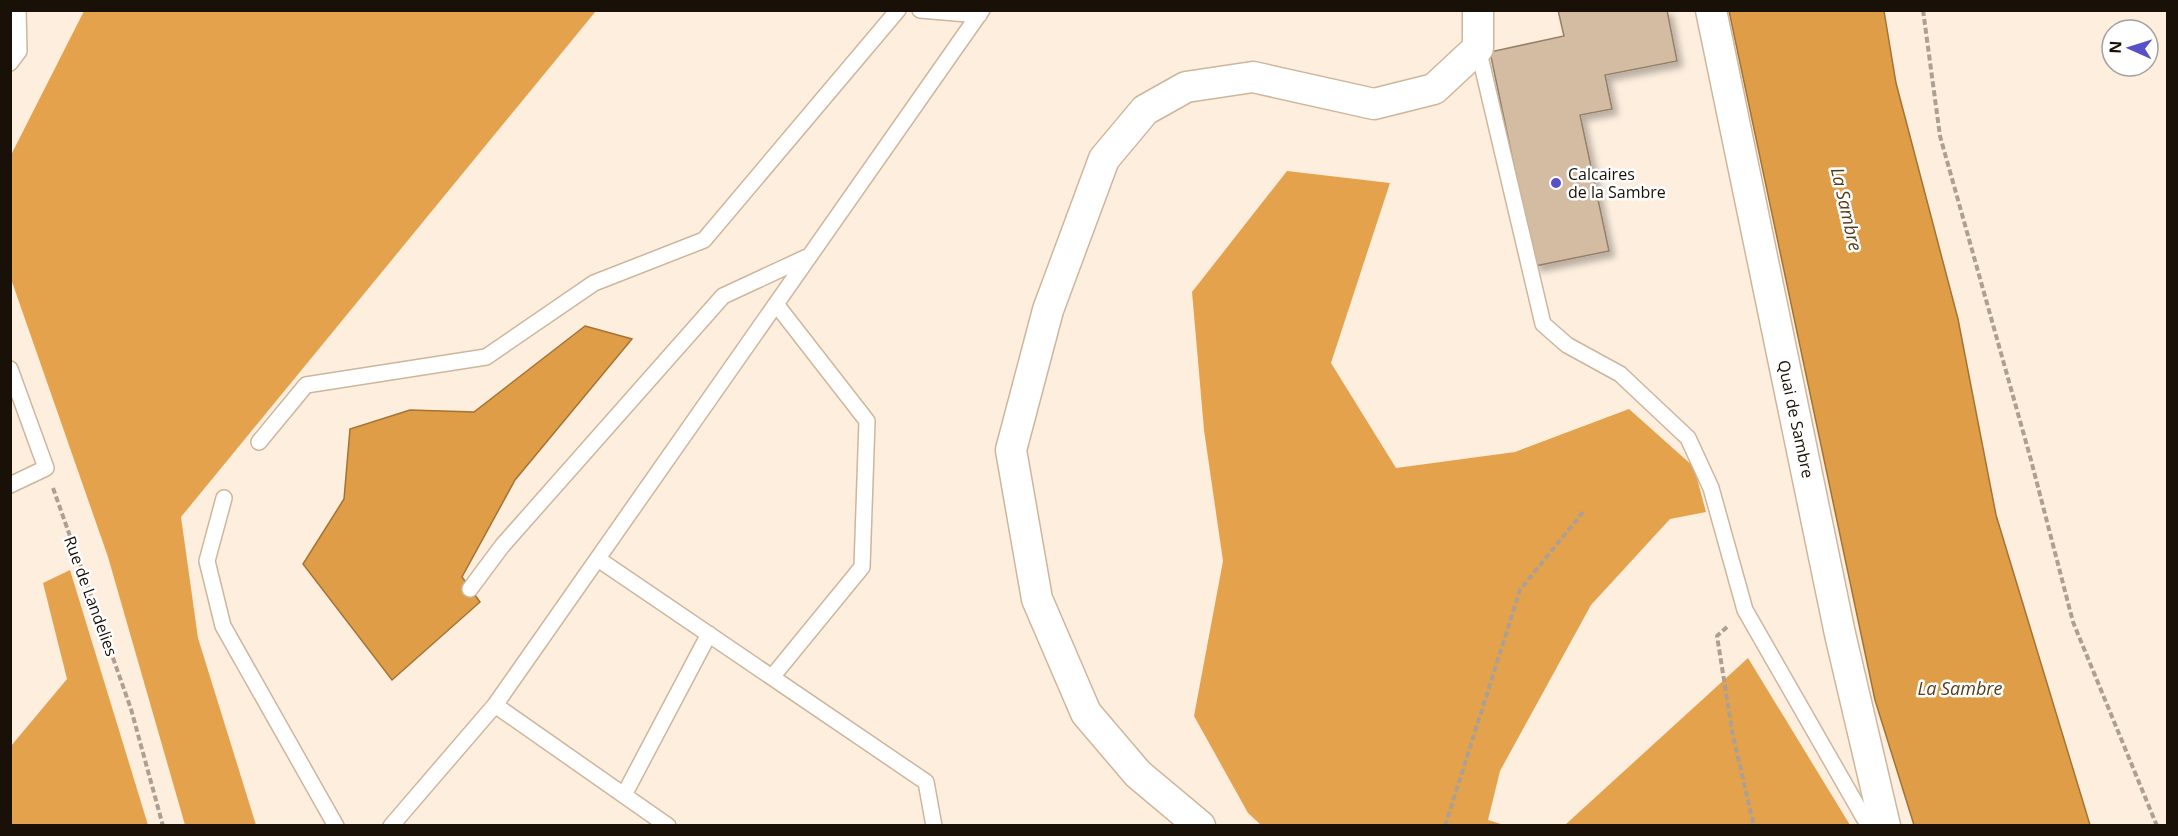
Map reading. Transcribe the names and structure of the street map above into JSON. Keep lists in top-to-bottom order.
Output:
{
  "streets": {
    "street": ["Quai de Sambre"],
    "path": ["Rue de Landelies"]
  },
  "water": ["La Sambre"],
  "places": ["Calcaires de la Sambre"],
  "north": "left"
}
